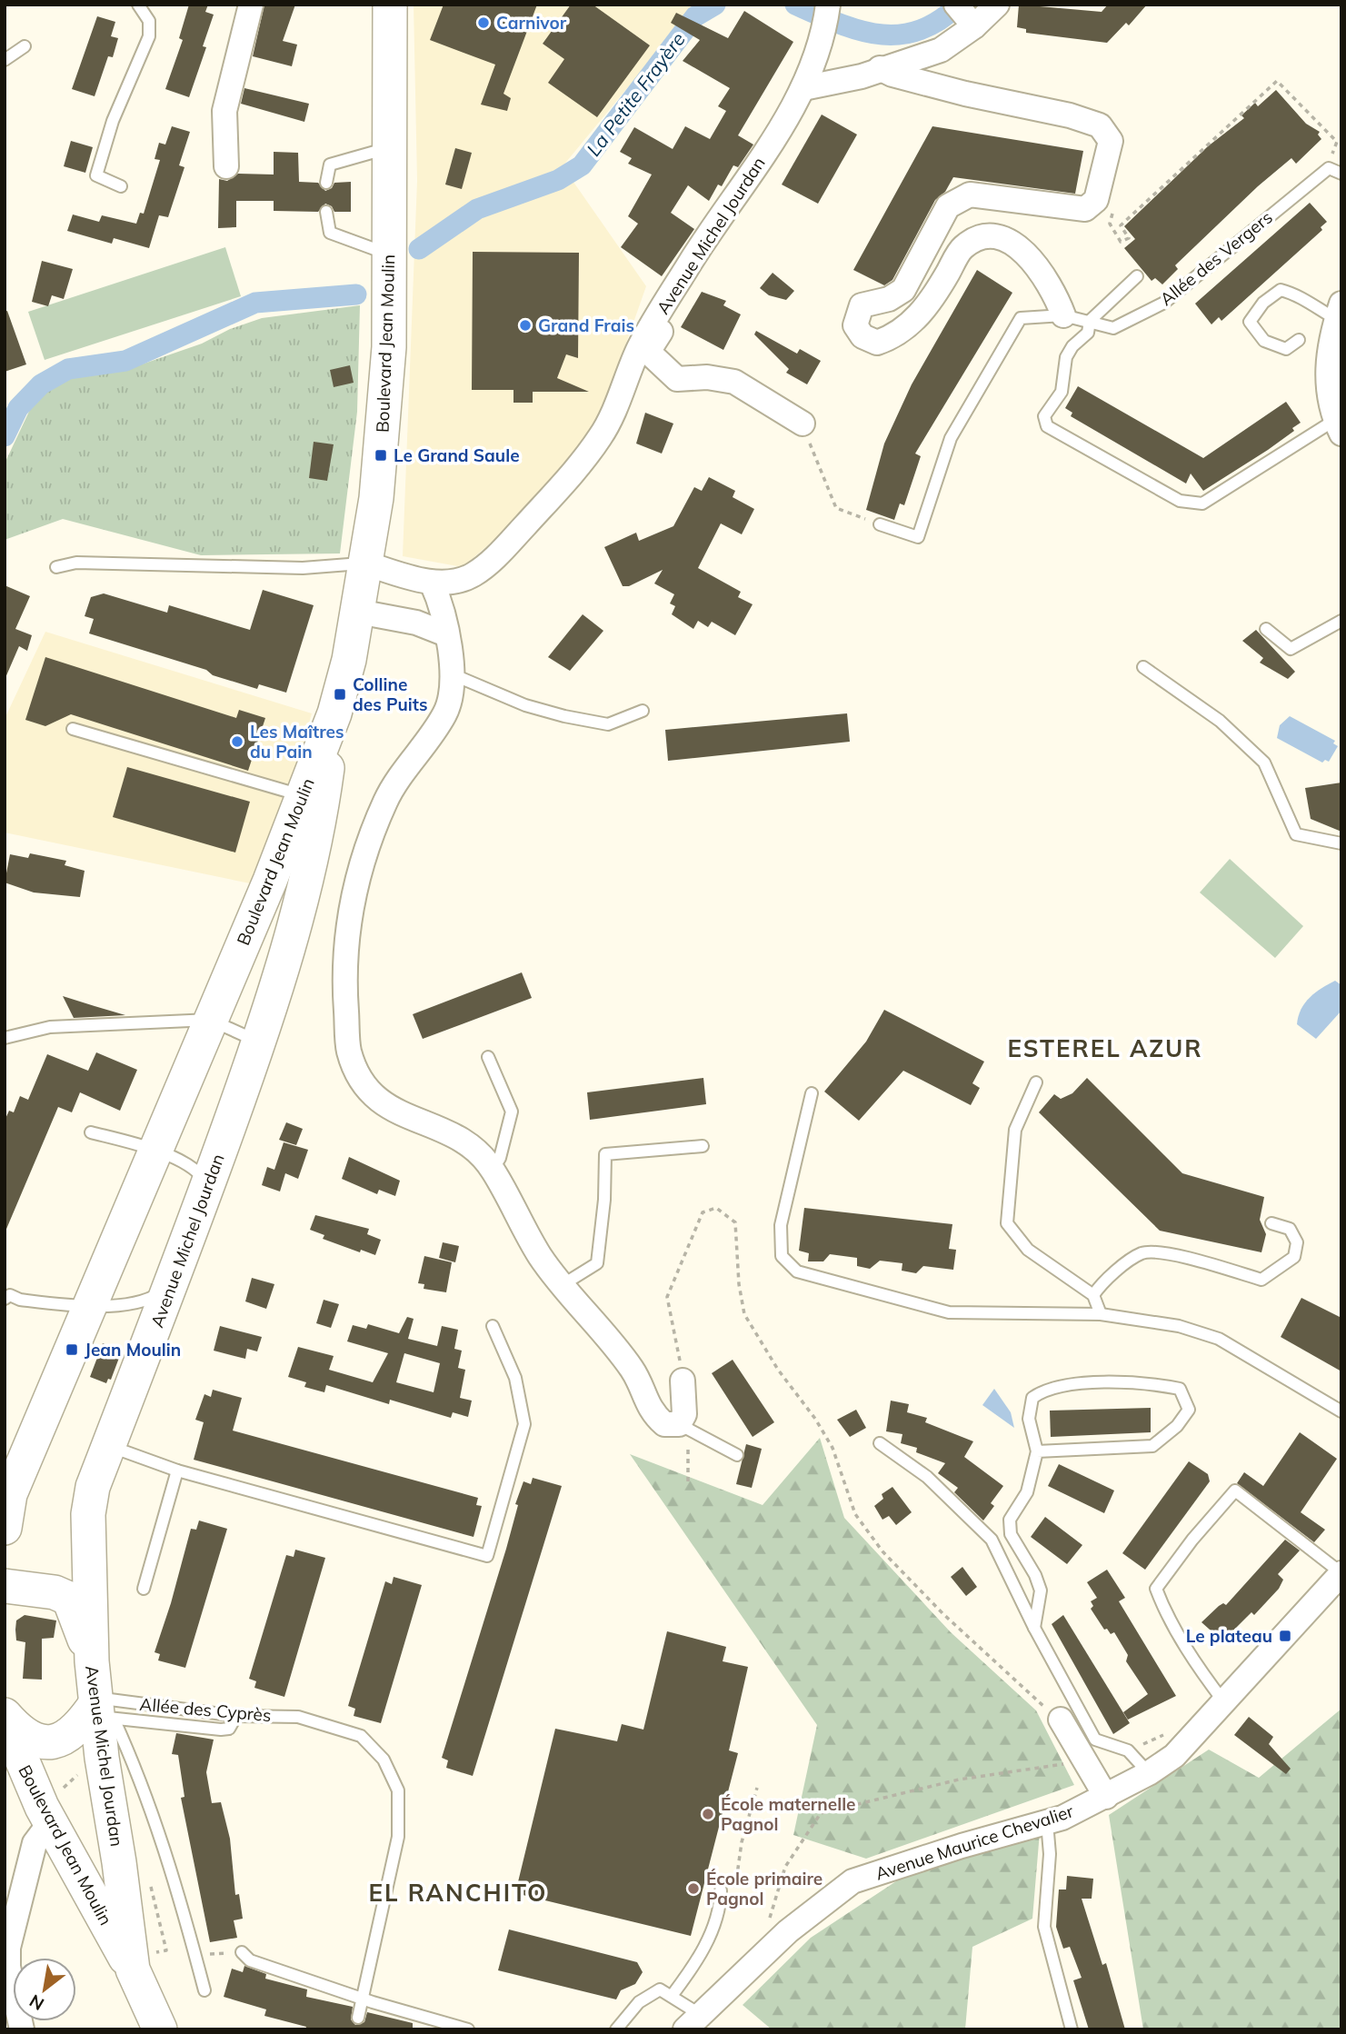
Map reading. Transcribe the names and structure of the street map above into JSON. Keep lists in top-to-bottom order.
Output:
{
  "streets": {
    "main road": ["Avenue Michel Jourdan", "Boulevard Jean Moulin"],
    "street": ["Avenue Maurice Chevalier"],
    "lane": ["Allée des Vergers", "Allée des Cyprès"]
  },
  "crossings": [
    ["Avenue Michel Jourdan", "Boulevard Jean Moulin"],
    ["Avenue Michel Jourdan", "Allée des Cyprès"]
  ],
  "districts": ["ESTEREL AZUR", "EL RANCHITO"],
  "water": ["La Petite Frayère"],
  "places": {
    "other": [
      "Carnivor",
      "Grand Frais",
      "Les Maîtres du Pain",
      "École maternelle Pagnol",
      "École primaire Pagnol"
    ],
    "transit": [
      "Le Grand Saule",
      "Colline des Puits",
      "Jean Moulin",
      "Le plateau"
    ]
  },
  "north": "bottom left"
}
